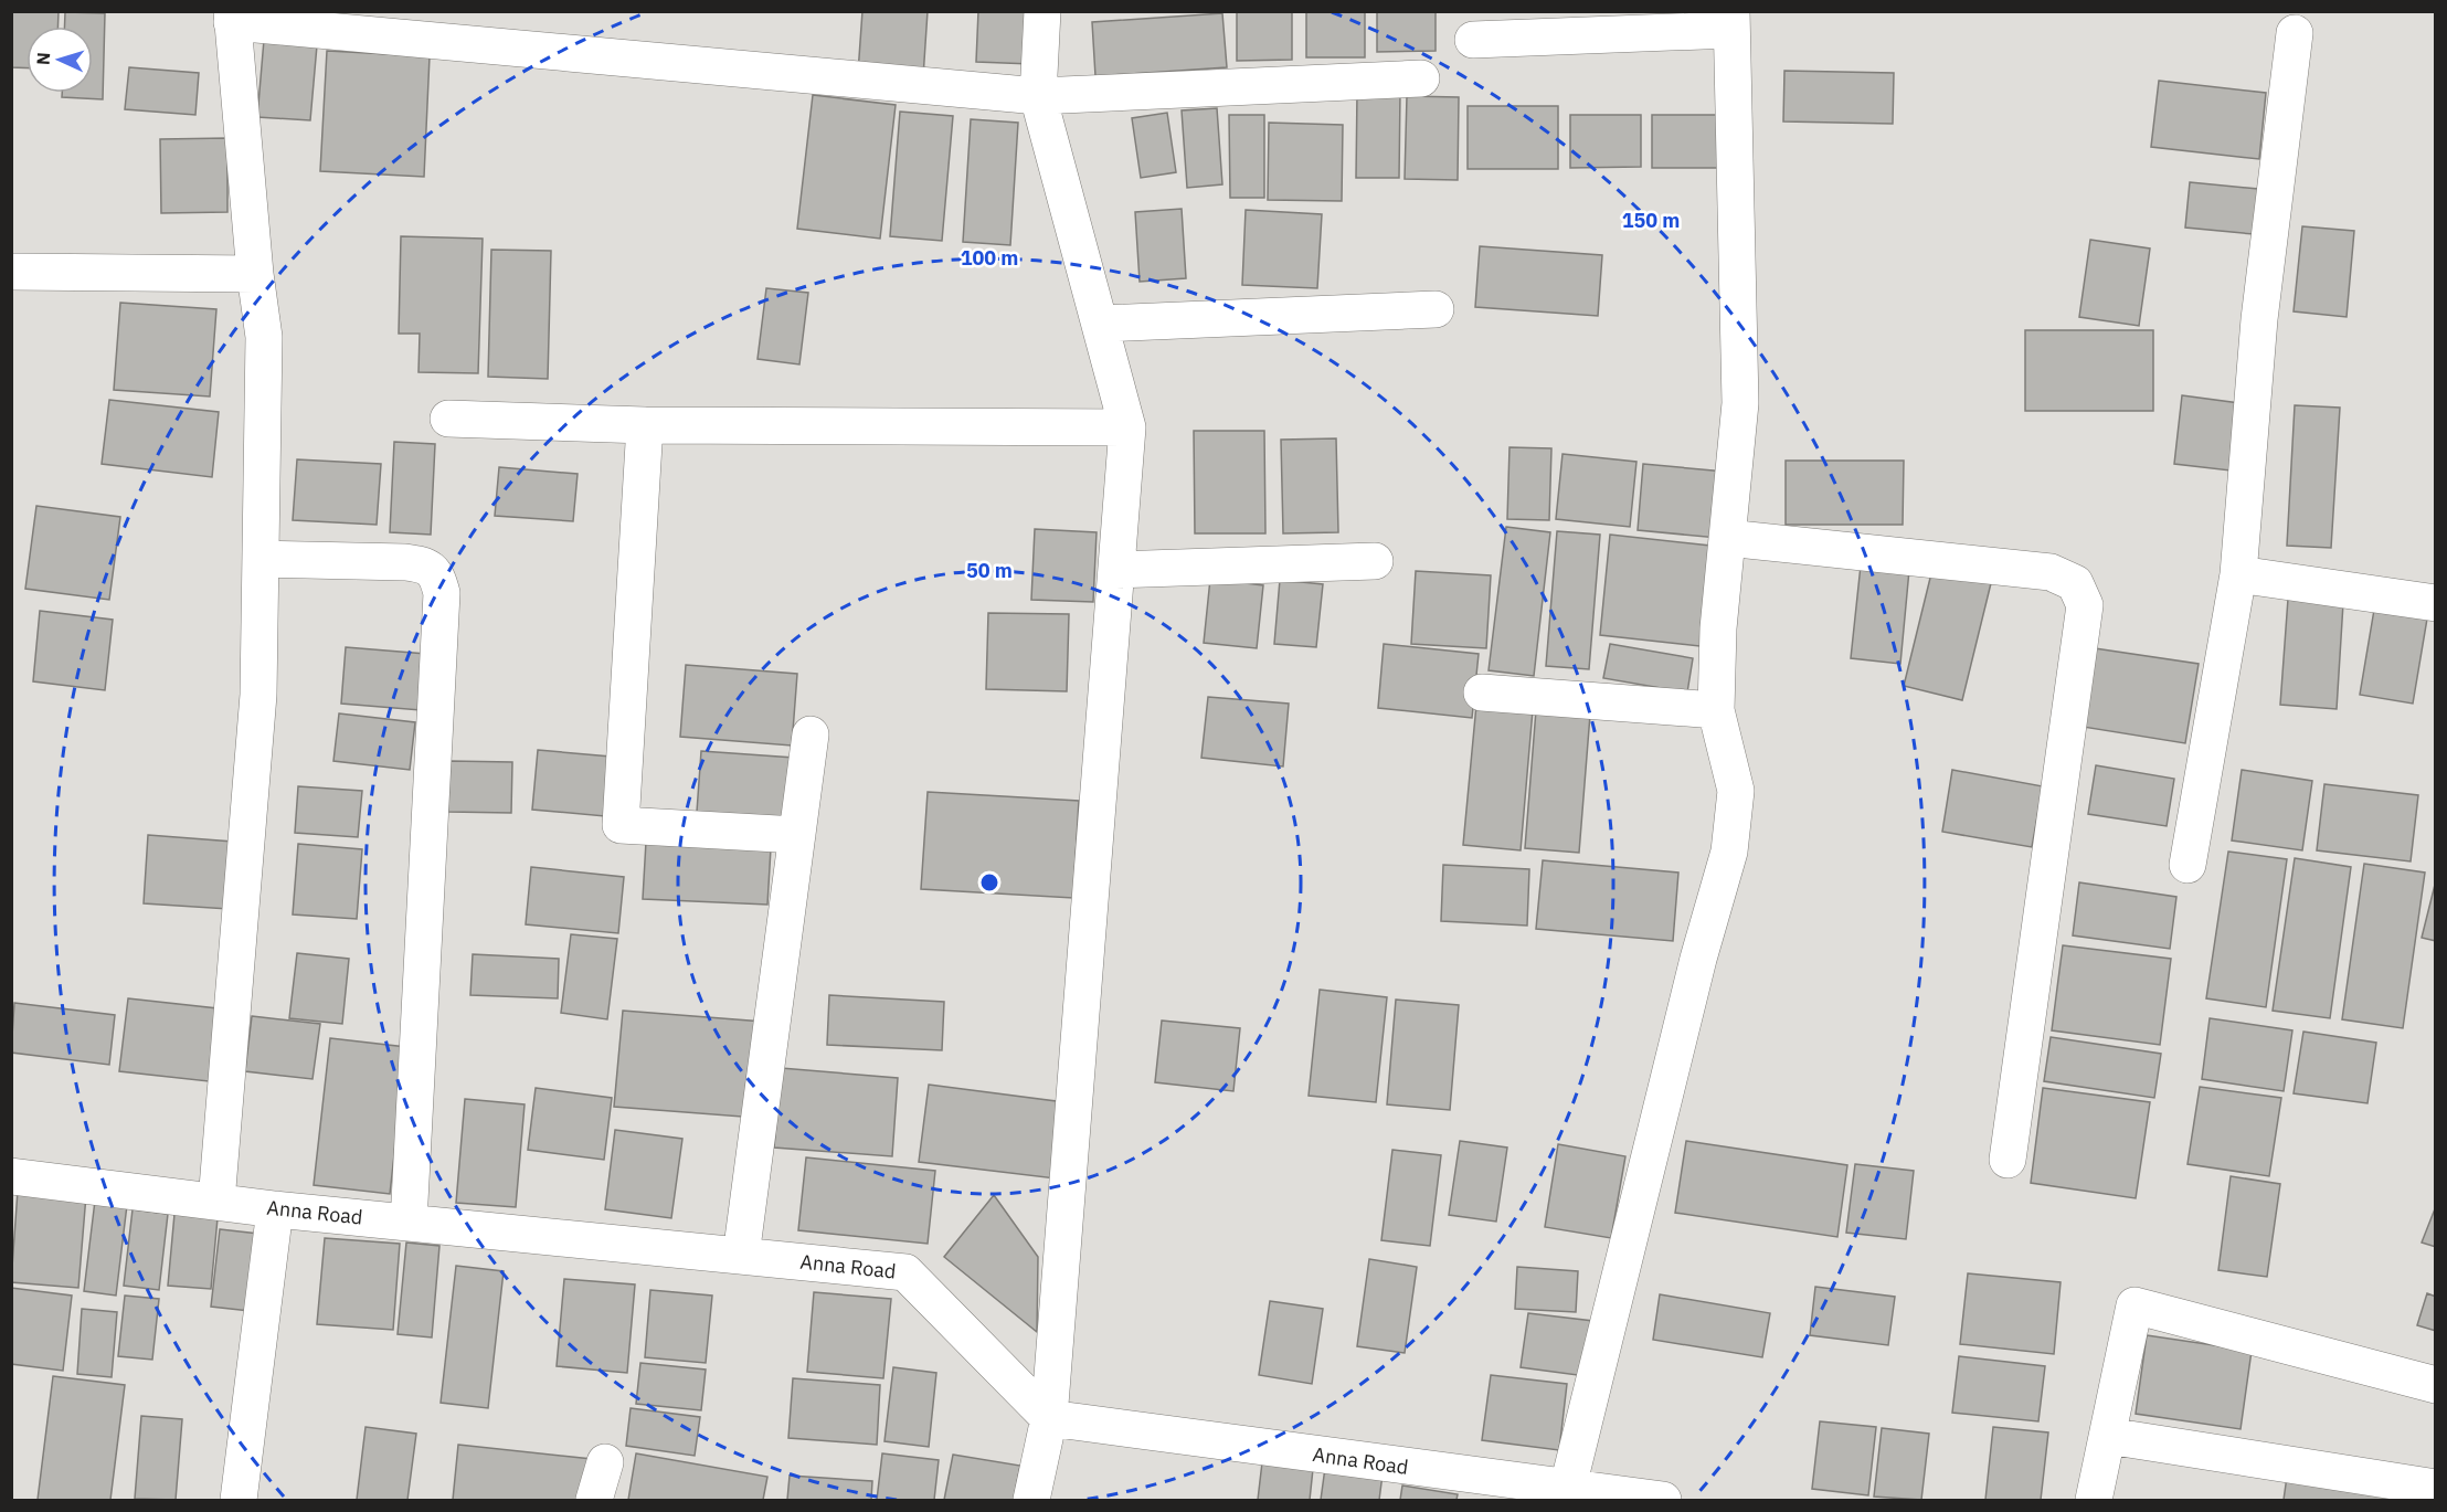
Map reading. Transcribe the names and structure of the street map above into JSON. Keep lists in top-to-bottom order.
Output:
{
  "streets": {
    "street": ["Anna Road"]
  },
  "north": "left",
  "rings": ["150 m", "100 m", "50 m"]
}
